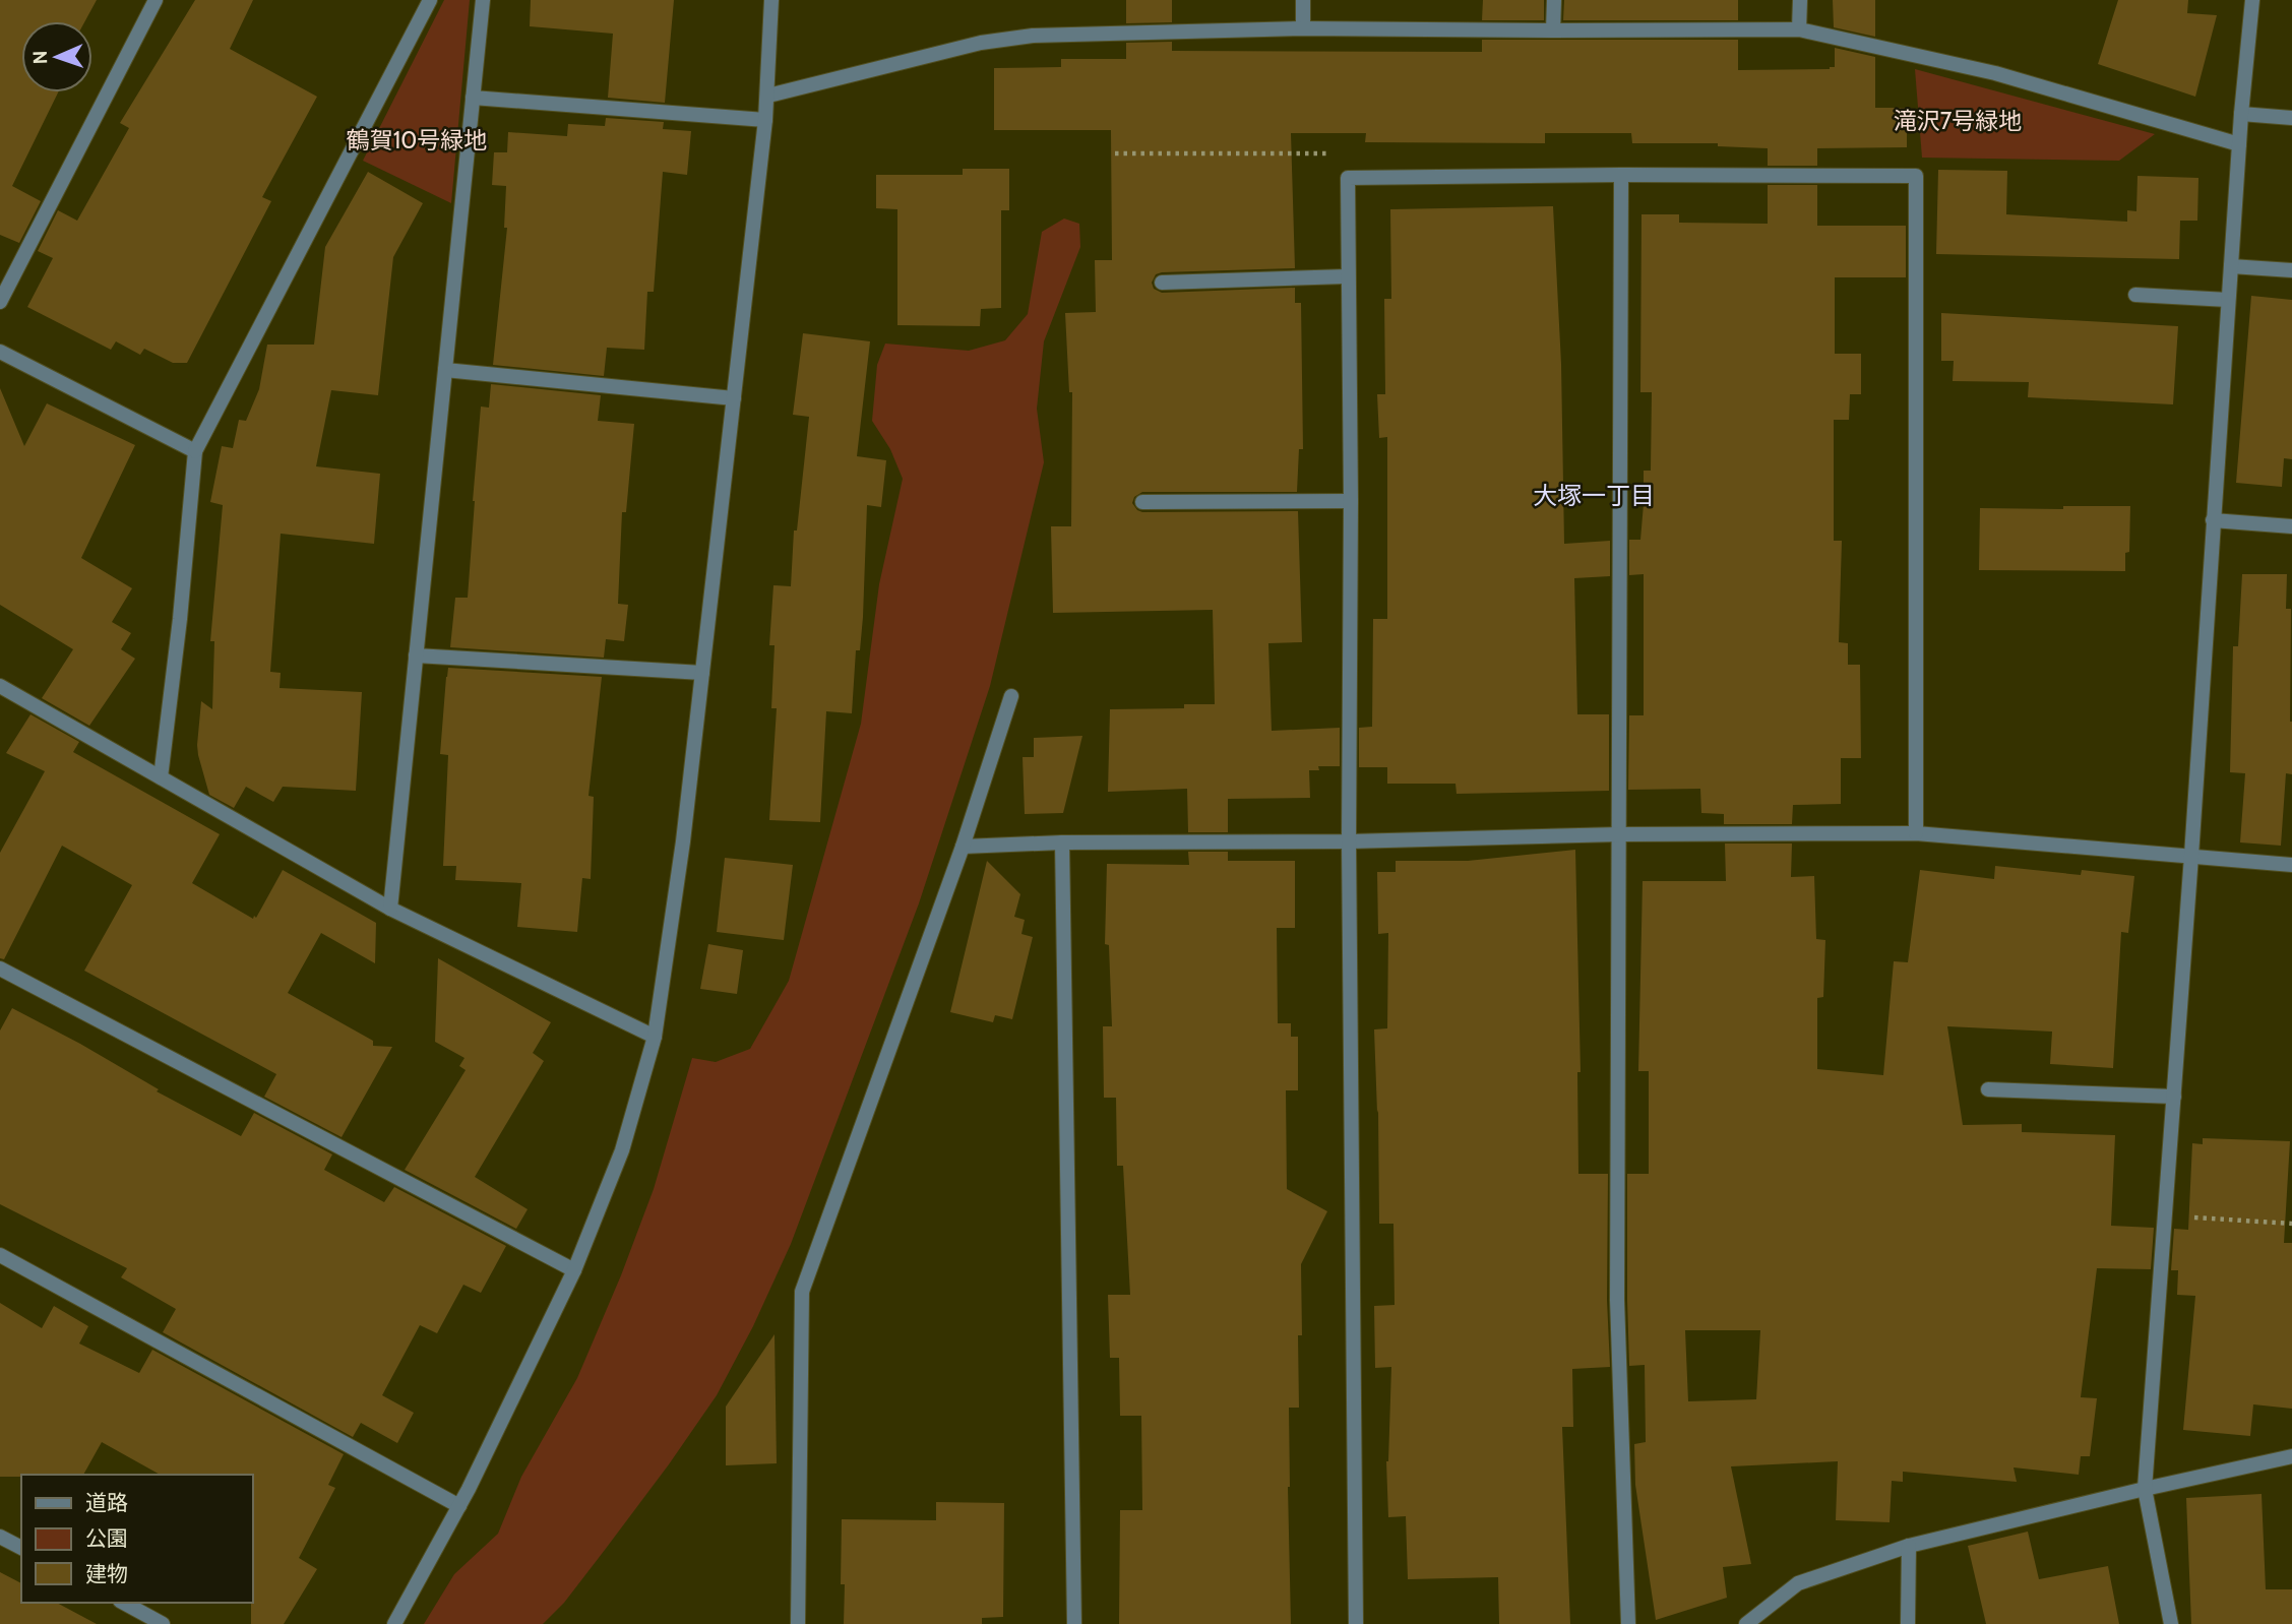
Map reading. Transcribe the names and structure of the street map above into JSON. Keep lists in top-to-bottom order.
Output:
{
  "districts": ["大塚一丁目"],
  "parks": ["滝沢7号緑地", "鶴賀10号緑地"],
  "legend": ["道路", "公園", "建物"],
  "north": "left"
}
